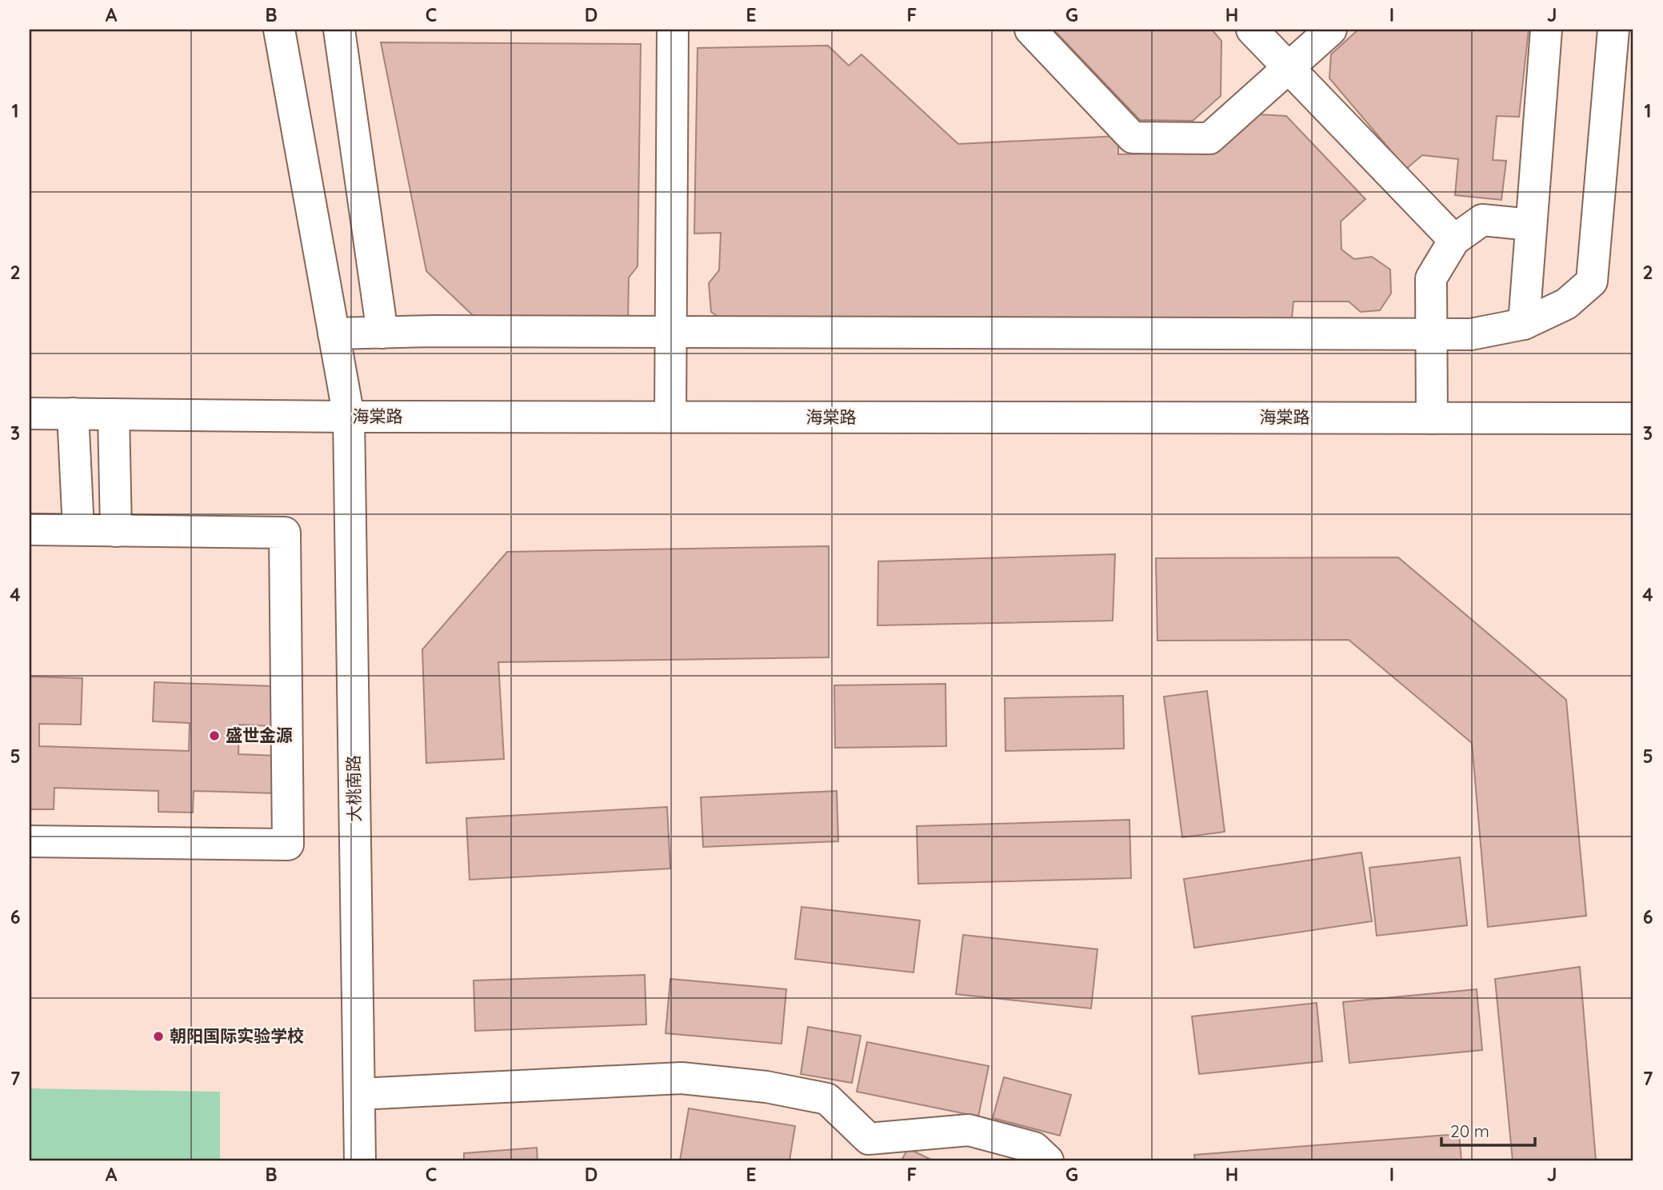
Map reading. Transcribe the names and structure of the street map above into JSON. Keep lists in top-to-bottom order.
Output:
{
  "streets": {
    "street": ["海棠路", "大桃南路"]
  },
  "crossings": [
    ["海棠路", "大桃南路"]
  ],
  "places": ["盛世金源", "朝阳国际实验学校"],
  "scale_bar": "20 m",
  "grid": {
    "columns": [
      "A",
      "B",
      "C",
      "D",
      "E",
      "F",
      "G",
      "H",
      "I",
      "J"
    ],
    "rows": [
      "1",
      "2",
      "3",
      "4",
      "5",
      "6",
      "7"
    ]
  }
}
